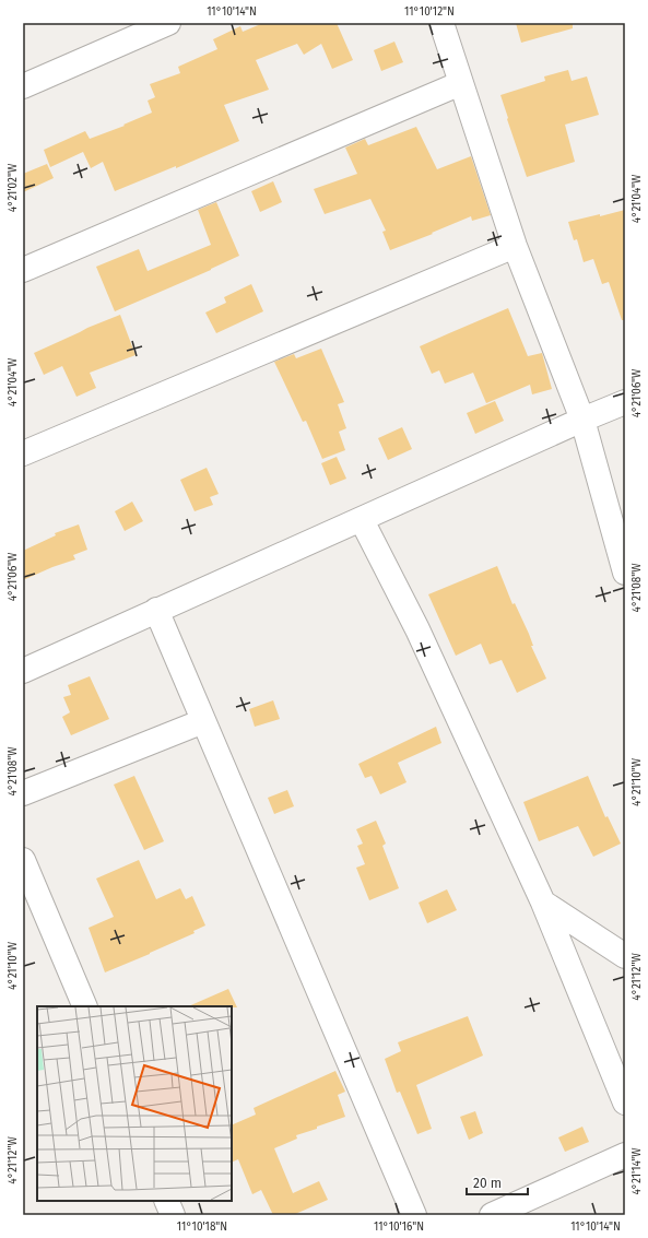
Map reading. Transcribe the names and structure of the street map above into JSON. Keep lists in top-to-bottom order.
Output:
{
  "scale_bar": "20 m",
  "coordinates": [
    "11°10'14\"N",
    "11°10'12\"N",
    "4°21'02\"W",
    "4°21'04\"W",
    "4°21'06\"W",
    "4°21'08\"W",
    "4°21'10\"W",
    "4°21'12\"W",
    "4°21'14\"W",
    "11°10'18\"N",
    "11°10'16\"N"
  ]
}
